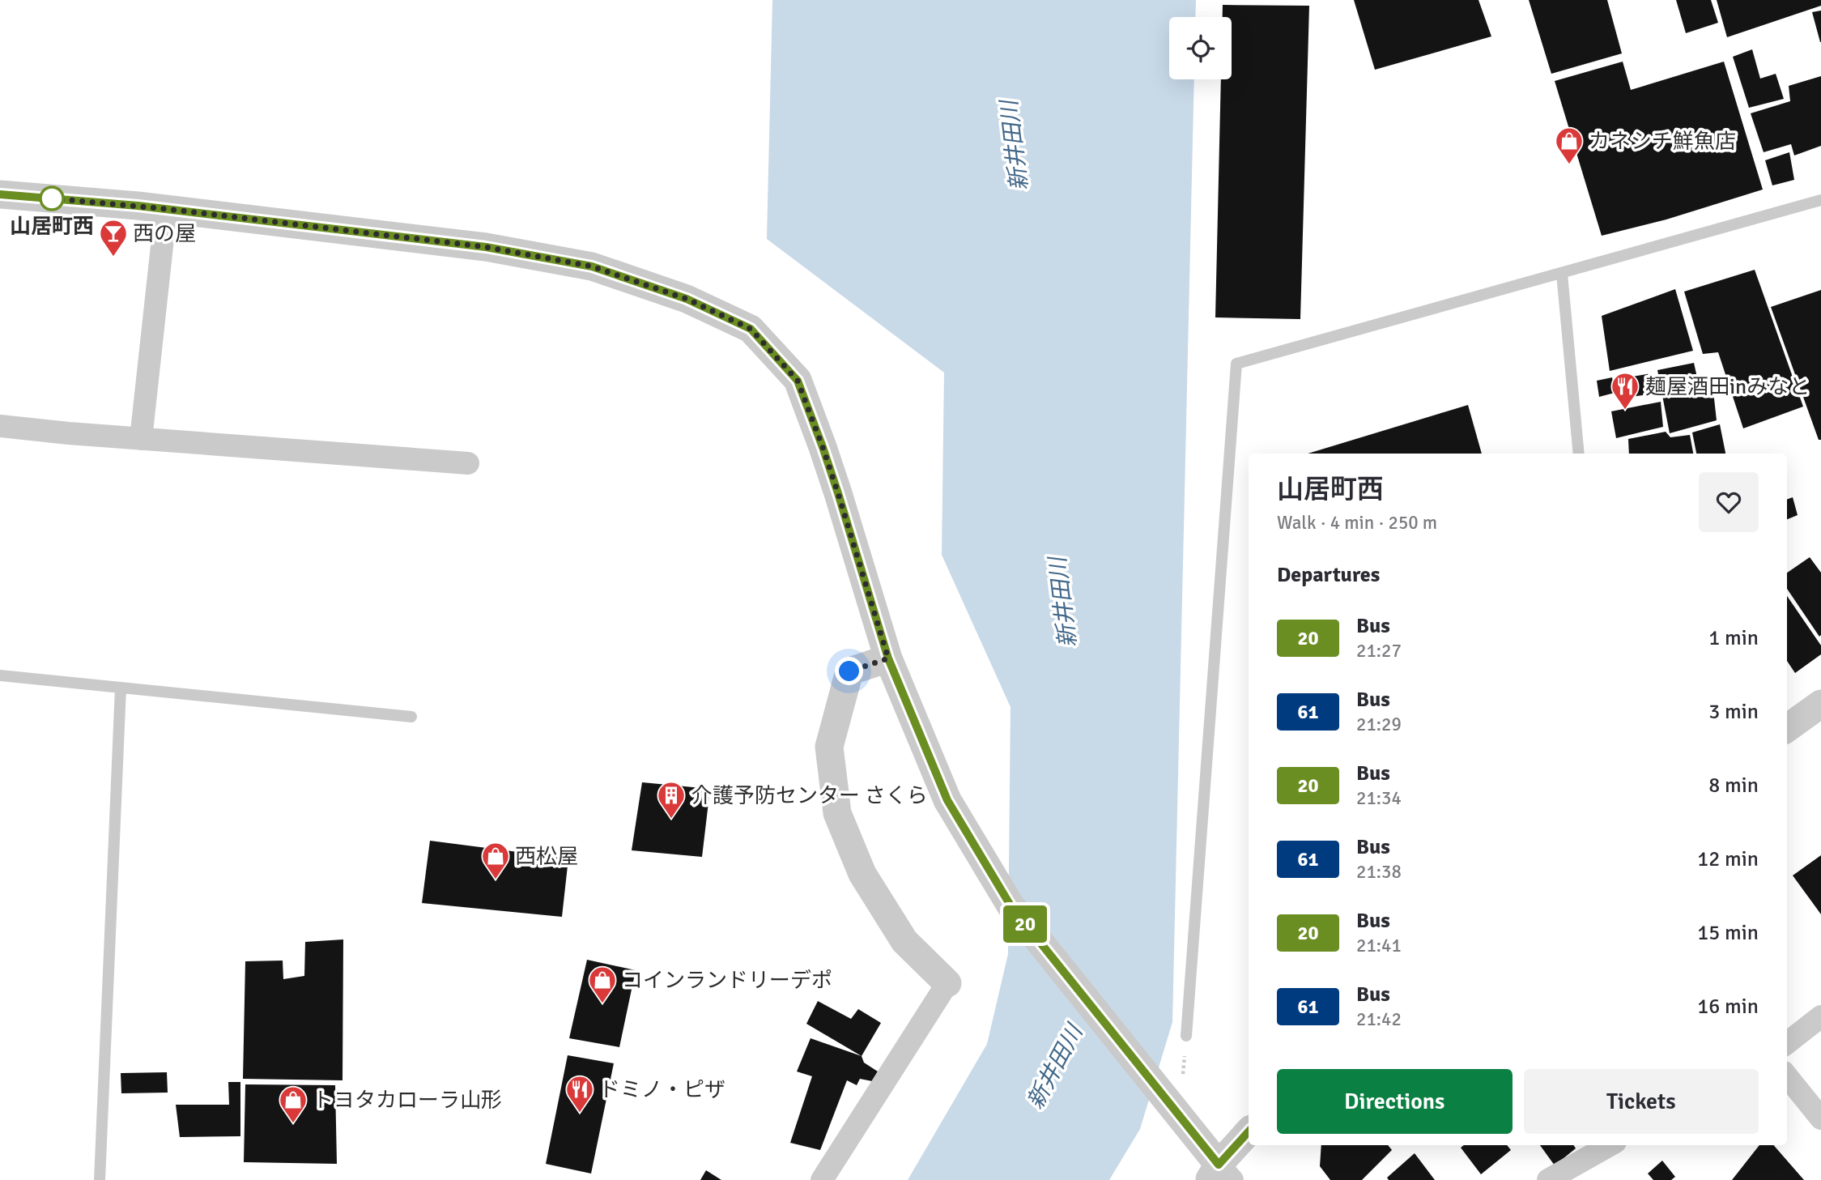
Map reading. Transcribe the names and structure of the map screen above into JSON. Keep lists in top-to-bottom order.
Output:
{
  "water": ["新井田川"],
  "places": {
    "shop": [
      "カネシチ鮮魚店",
      "西松屋",
      "コインランドリーデポ",
      "トヨタカローラ山形"
    ],
    "other": ["山居町西"],
    "bar": ["西の屋"],
    "restaurant": ["麺屋酒田inみなと", "ドミノ・ピザ"],
    "building": ["介護予防センター さくら"]
  },
  "lines": ["bus line 20"],
  "page": {
    "on_map": "20",
    "heading": [
      ["山居町西", "Walk · 4 min · 250 m"],
      "Departures"
    ],
    "list": [
      {
        "mark": "20",
        "name": "Bus",
        "note": "21:27",
        "value": "1 min"
      },
      {
        "mark": "61",
        "name": "Bus",
        "note": "21:29",
        "value": "3 min"
      },
      {
        "mark": "20",
        "name": "Bus",
        "note": "21:34",
        "value": "8 min"
      },
      {
        "mark": "61",
        "name": "Bus",
        "note": "21:38",
        "value": "12 min"
      },
      {
        "mark": "20",
        "name": "Bus",
        "note": "21:41",
        "value": "15 min"
      },
      {
        "mark": "61",
        "name": "Bus",
        "note": "21:42",
        "value": "16 min"
      }
    ],
    "buttons": ["Directions", "Tickets"]
  }
}
